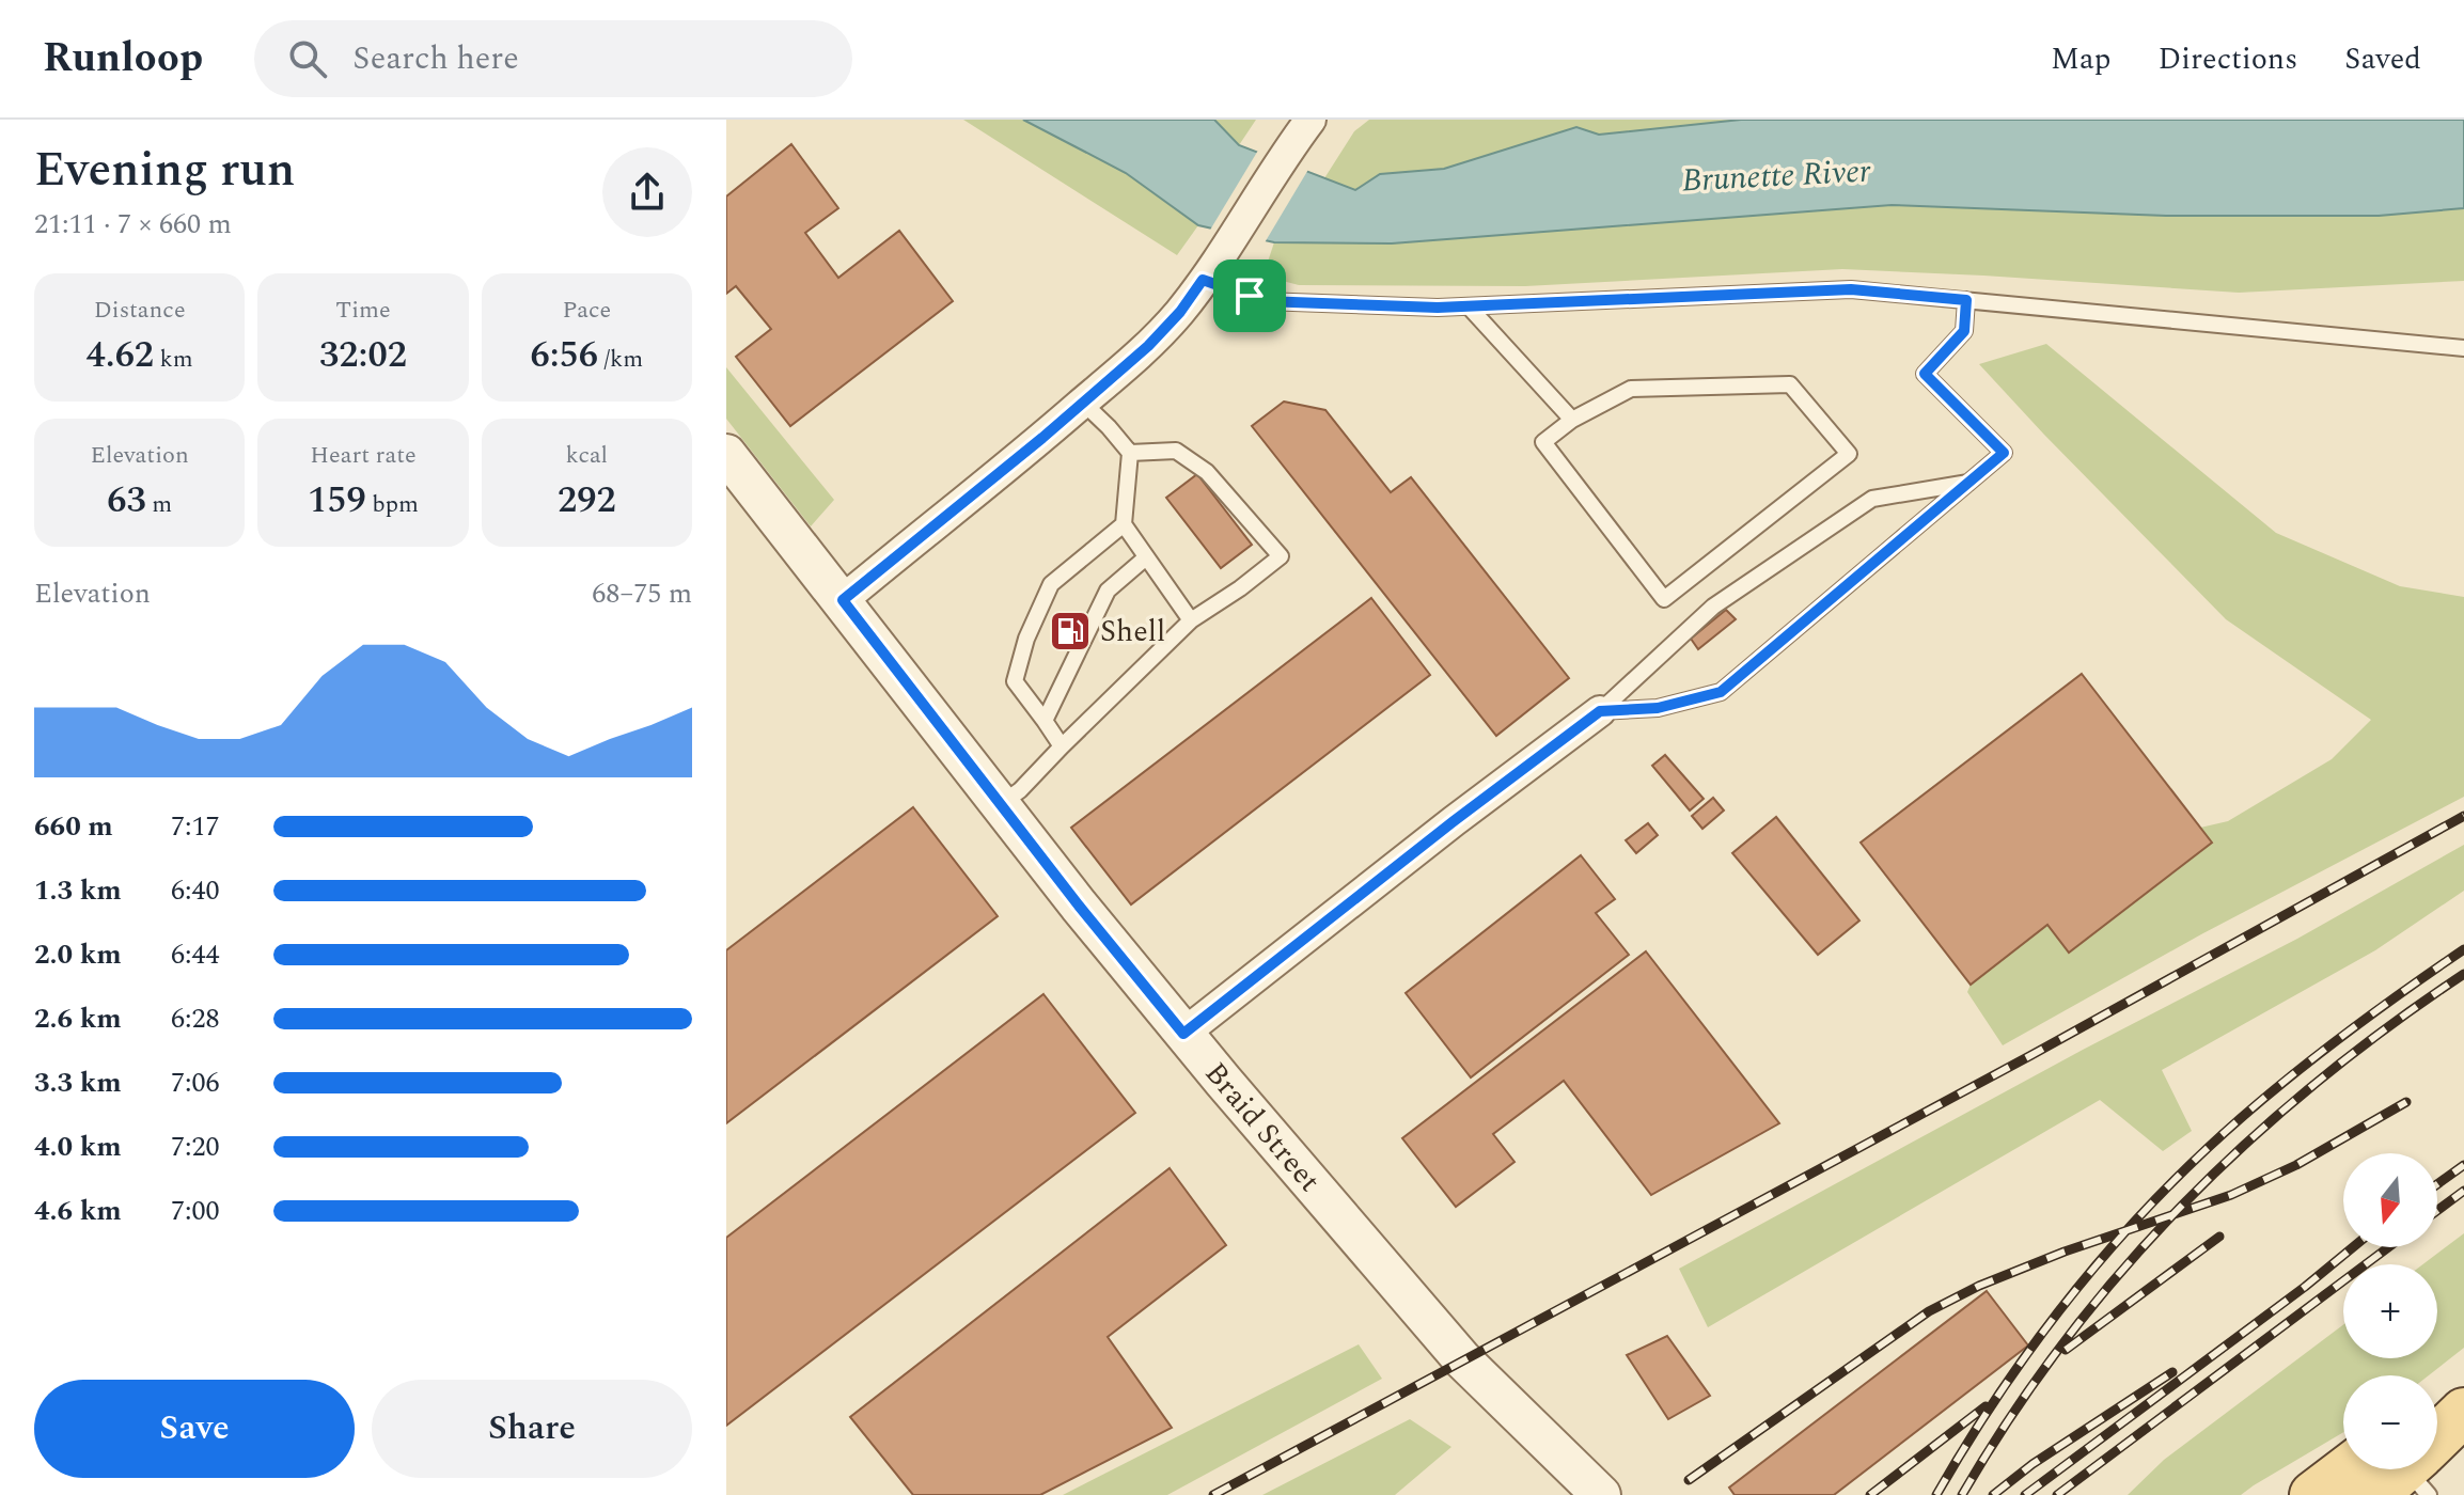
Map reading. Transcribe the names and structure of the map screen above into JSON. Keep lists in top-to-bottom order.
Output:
{
  "streets": {
    "street": ["Braid Street"]
  },
  "water": ["Brunette River"],
  "places": {
    "fuel station": ["Shell"]
  },
  "north": "bottom",
  "page": {
    "header": "Runloop",
    "search": "Search here",
    "nav": ["Map", "Directions", "Saved"],
    "heading": ["Evening run", "21:11 · 7 × 660 m"],
    "stats": [
      ["Distance", "4.62 km"],
      ["Time", "32:02"],
      ["Pace", "6:56 /km"],
      ["Elevation", "63 m"],
      ["Heart rate", "159 bpm"],
      ["kcal", "292"]
    ],
    "chart": ["Elevation", "68–75 m"],
    "list": [
      {
        "name": "660 m",
        "note": "7:17"
      },
      {
        "name": "1.3 km",
        "note": "6:40"
      },
      {
        "name": "2.0 km",
        "note": "6:44"
      },
      {
        "name": "2.6 km",
        "note": "6:28"
      },
      {
        "name": "3.3 km",
        "note": "7:06"
      },
      {
        "name": "4.0 km",
        "note": "7:20"
      },
      {
        "name": "4.6 km",
        "note": "7:00"
      }
    ],
    "map_buttons": ["+", "−"],
    "buttons": ["Save", "Share"]
  }
}
